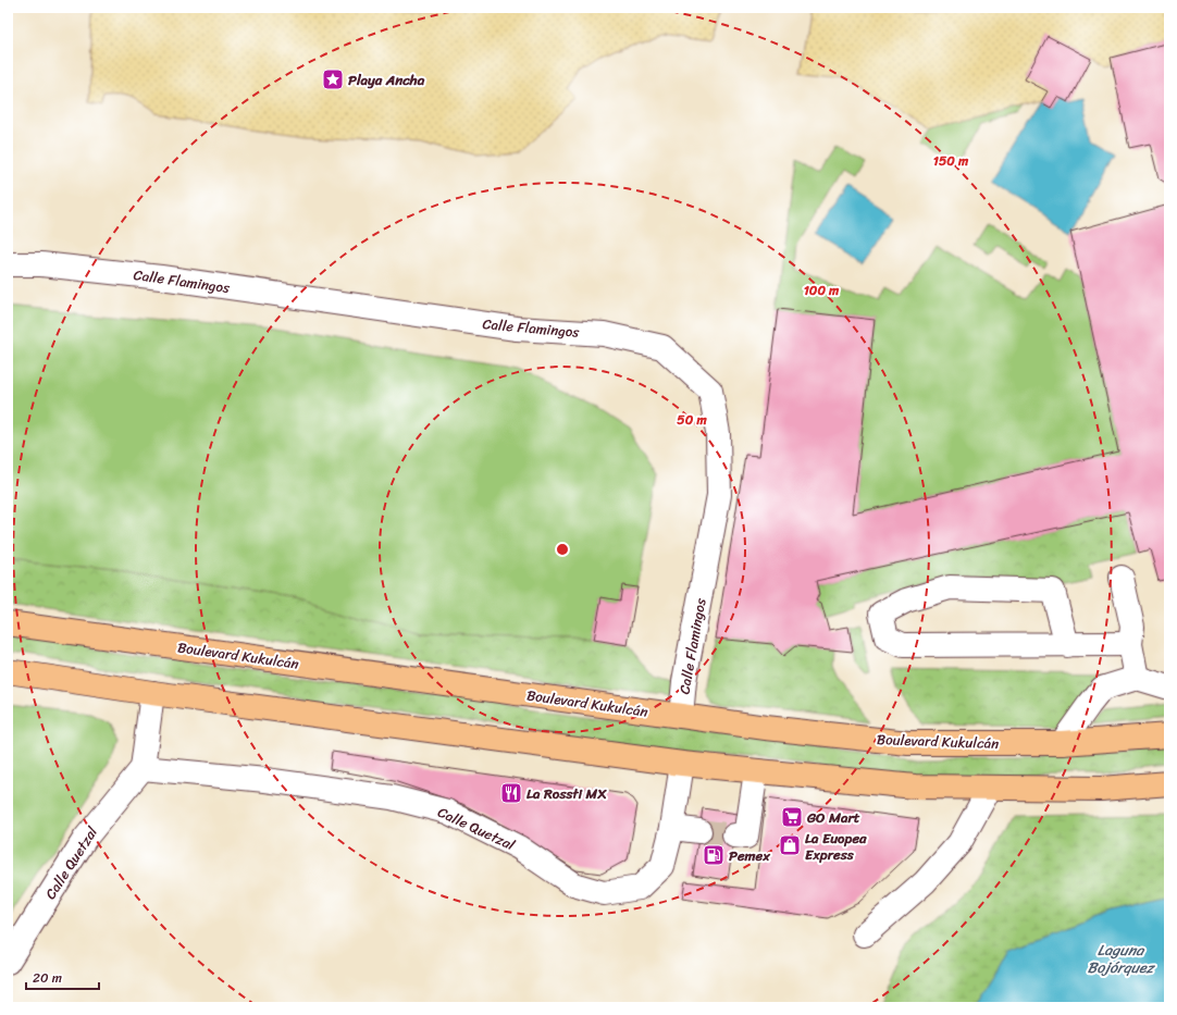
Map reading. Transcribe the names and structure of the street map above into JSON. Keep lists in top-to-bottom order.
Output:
{
  "streets": {
    "main road": ["Boulevard Kukulcán"],
    "street": ["Calle Flamingos", "Calle Quetzal"]
  },
  "crossings": [
    ["Calle Flamingos", "Boulevard Kukulcán"]
  ],
  "water": ["Laguna Bojórquez"],
  "places": {
    "place": ["Playa Ancha"],
    "restaurant": ["La Rossti MX"],
    "supermarket": ["GO Mart"],
    "shop": ["La Euopea Express"],
    "fuel station": ["Pemex"]
  },
  "scale_bar": "20 m",
  "rings": ["150 m", "100 m", "50 m"]
}
